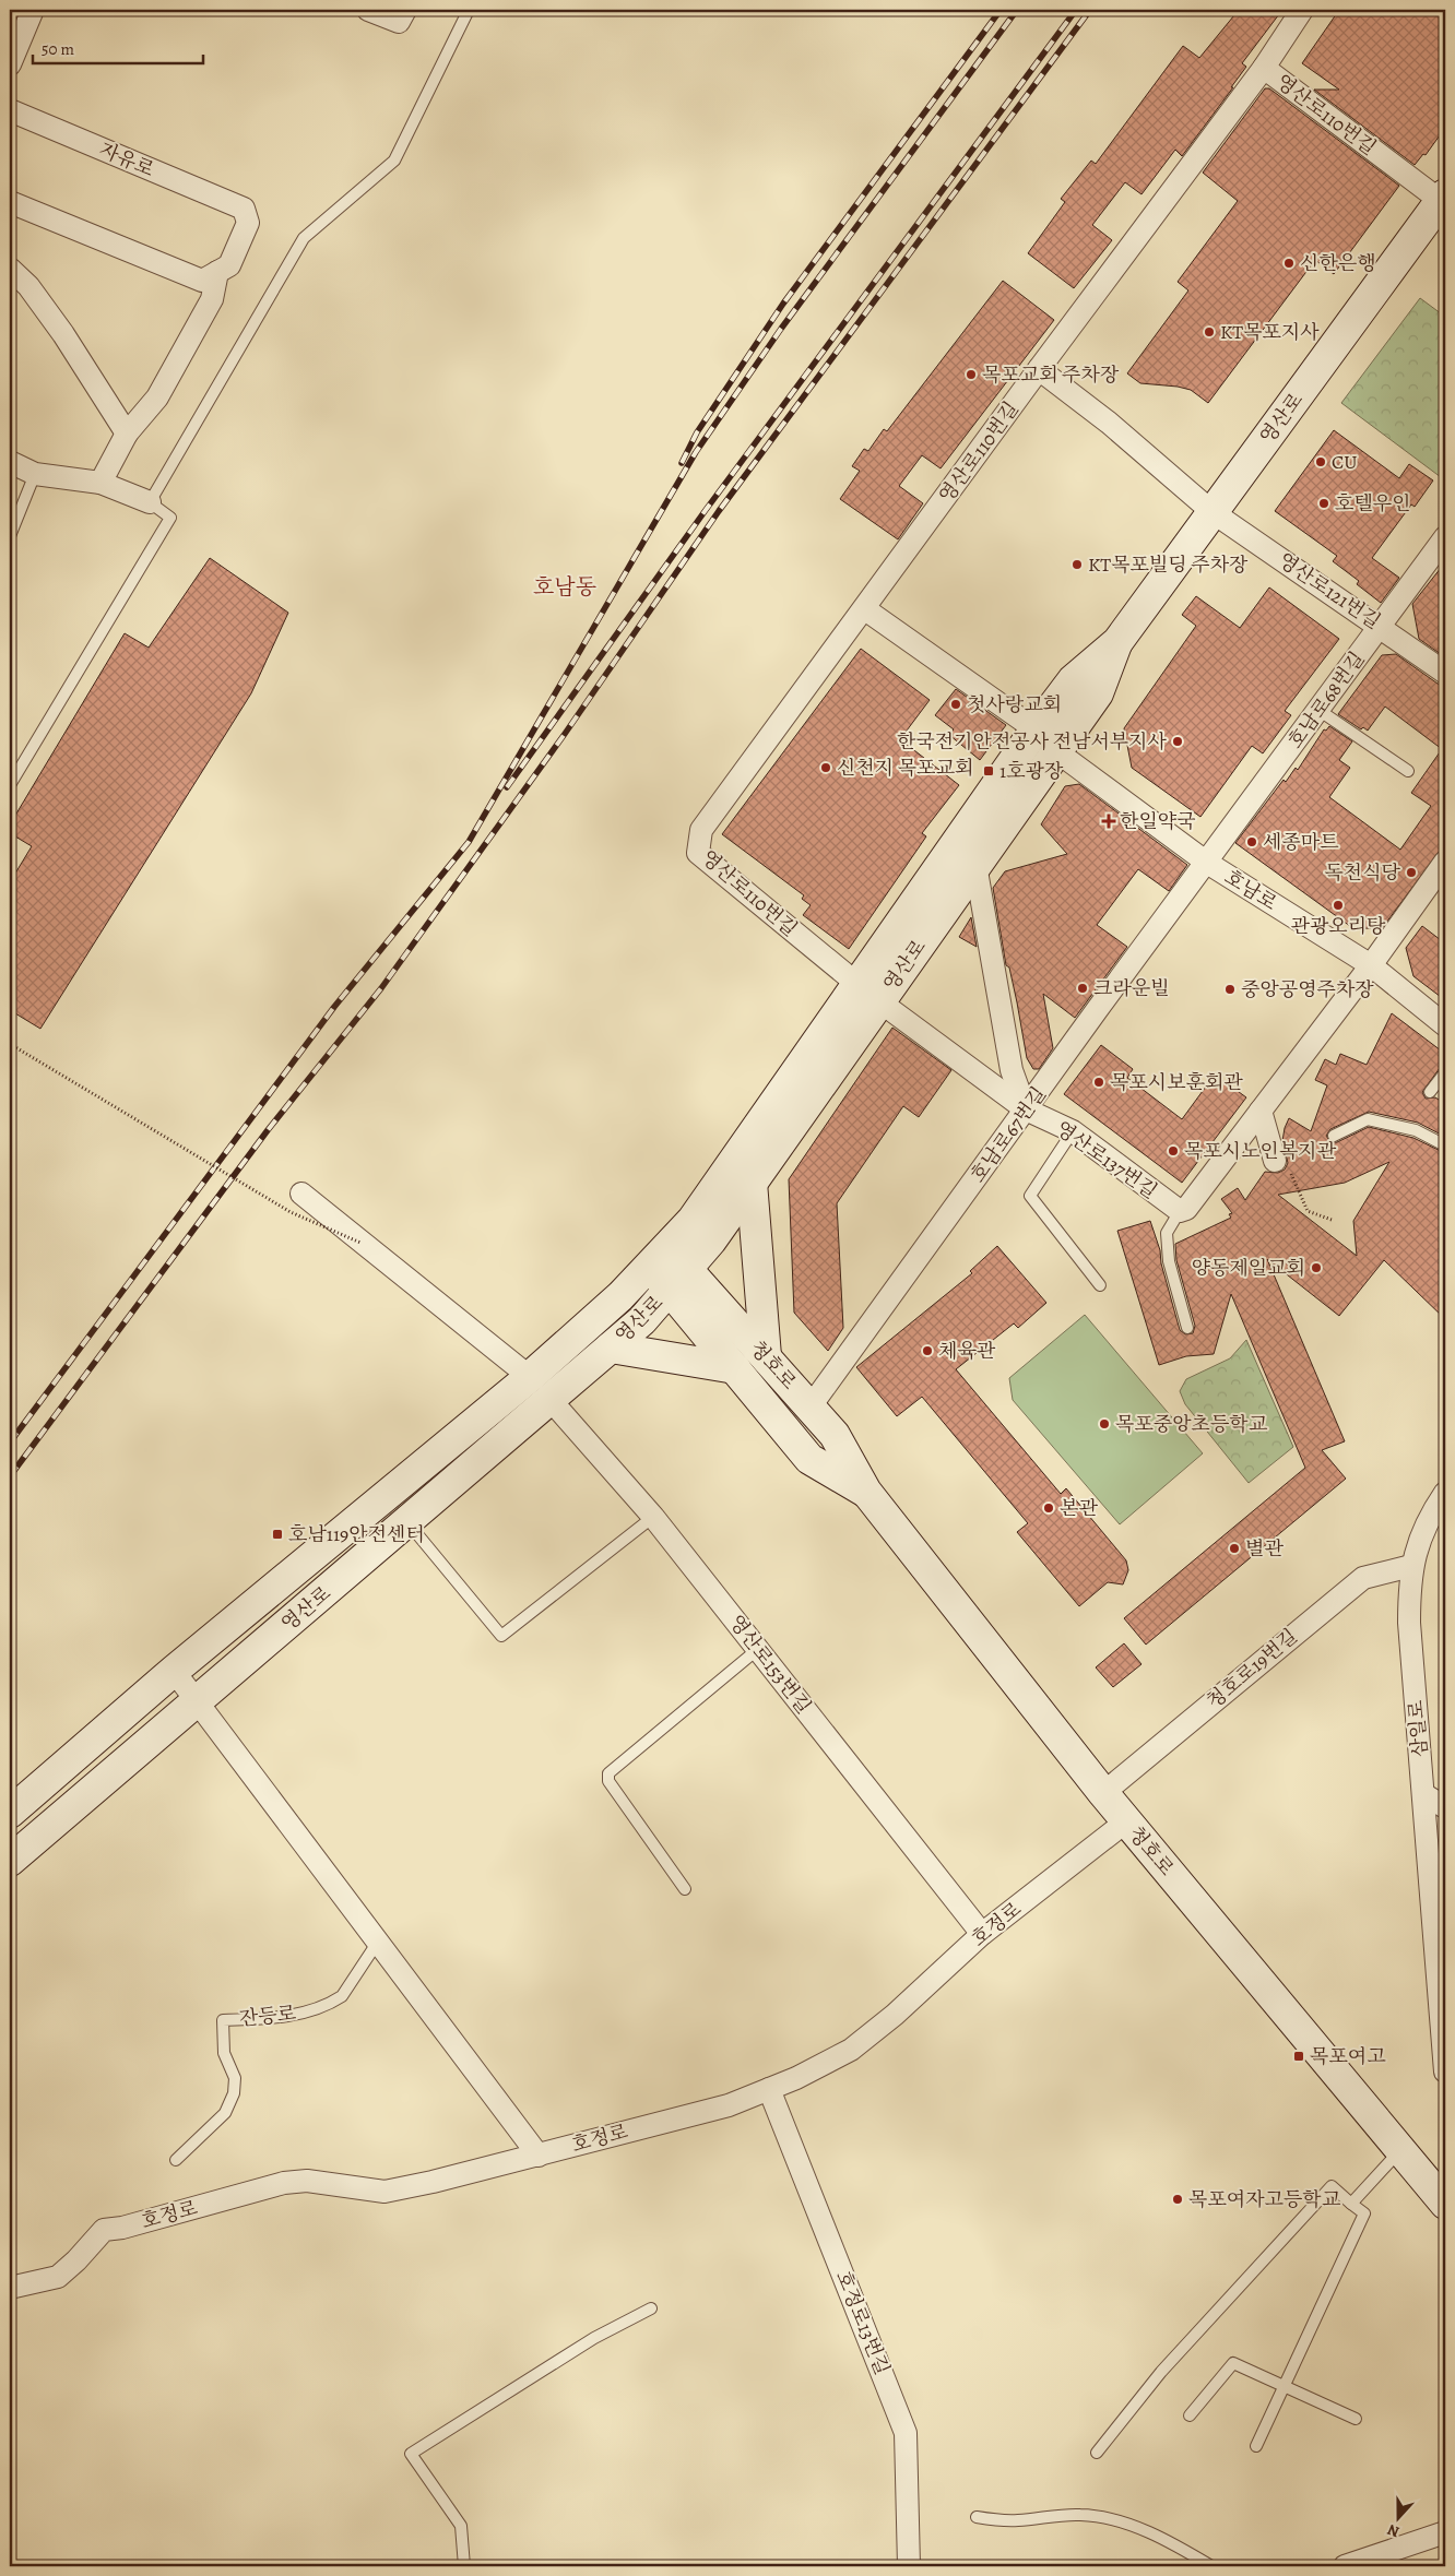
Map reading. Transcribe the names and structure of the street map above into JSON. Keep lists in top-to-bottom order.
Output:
{
  "streets": {
    "street": [
      "영산로110번길",
      "자유로",
      "영산로",
      "영산로121번길",
      "호남로68번길",
      "호남로",
      "호남로67번길",
      "영산로137번길",
      "청호로",
      "영산로153번길",
      "청호로19번길",
      "삼일로",
      "호정로",
      "호정로13번길"
    ],
    "lane": ["잔등로"]
  },
  "crossings": [
    ["영산로110번길", "영산로"],
    ["영산로110번길", "영산로121번길"],
    ["영산로110번길", "영산로137번길"],
    ["영산로", "영산로121번길"],
    ["영산로", "호남로"],
    ["영산로", "영산로137번길"],
    ["영산로", "청호로"],
    ["영산로", "영산로153번길"],
    ["영산로121번길", "호남로68번길"],
    ["호남로68번길", "호남로"],
    ["호남로68번길", "호남로67번길"],
    ["호남로", "호남로67번길"],
    ["호남로67번길", "영산로137번길"],
    ["호남로67번길", "청호로"],
    ["청호로", "청호로19번길"],
    ["청호로", "호정로"],
    ["영산로153번길", "호정로"],
    ["청호로19번길", "삼일로"],
    ["호정로", "호정로13번길"]
  ],
  "districts": ["호남동"],
  "places": {
    "other": [
      "신한은행",
      "KT목포지사",
      "목포교회 주차장",
      "CU",
      "호텔우인",
      "KT목포빌딩 주차장",
      "첫사랑교회",
      "한국전기안전공사 전남서부지사",
      "신천지 목포교회",
      "세종마트",
      "독천식당",
      "관광오리탕",
      "크라운빌",
      "중앙공영주차장",
      "목포시보훈회관",
      "목포시노인복지관",
      "양동제일교회",
      "체육관",
      "목포중앙초등학교",
      "본관",
      "별관",
      "목포여자고등학교"
    ],
    "transit": ["1호광장", "호남119안전센터", "목포여고"],
    "health": ["한일약국"]
  },
  "scale_bar": "50 m",
  "north": "bottom"
}
